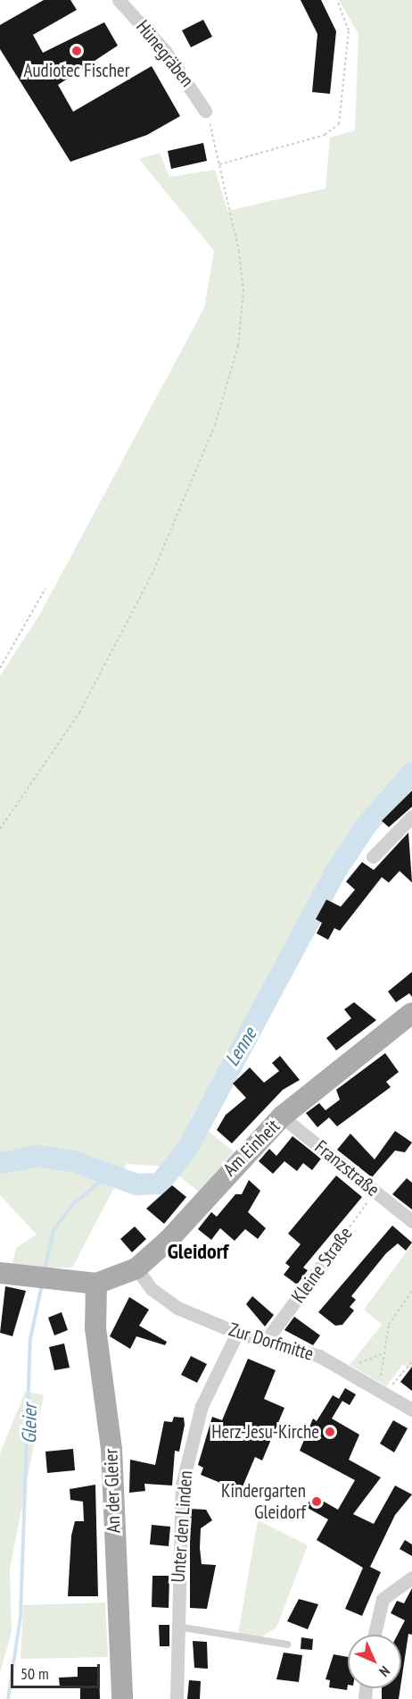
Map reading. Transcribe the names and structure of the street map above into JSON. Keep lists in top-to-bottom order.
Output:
{
  "streets": {
    "main road": ["Am Einheit", "An der Gleier"],
    "street": [
      "Hünegräben",
      "Franzstraße",
      "Kleine Straße",
      "Zur Dorfmitte",
      "Unter den Linden"
    ]
  },
  "crossings": [
    ["Am Einheit", "Franzstraße"],
    ["Am Einheit", "Zur Dorfmitte"],
    ["Am Einheit", "An der Gleier"],
    ["Franzstraße", "Kleine Straße"],
    ["Kleine Straße", "Zur Dorfmitte"],
    ["Zur Dorfmitte", "Unter den Linden"]
  ],
  "districts": ["Gleidorf"],
  "water": ["Lenne", "Gleier"],
  "places": ["Audiotec Fischer", "Herz-Jesu-Kirche", "Kindergarten Gleidorf"],
  "scale_bar": "50 m",
  "north": "bottom right"
}
